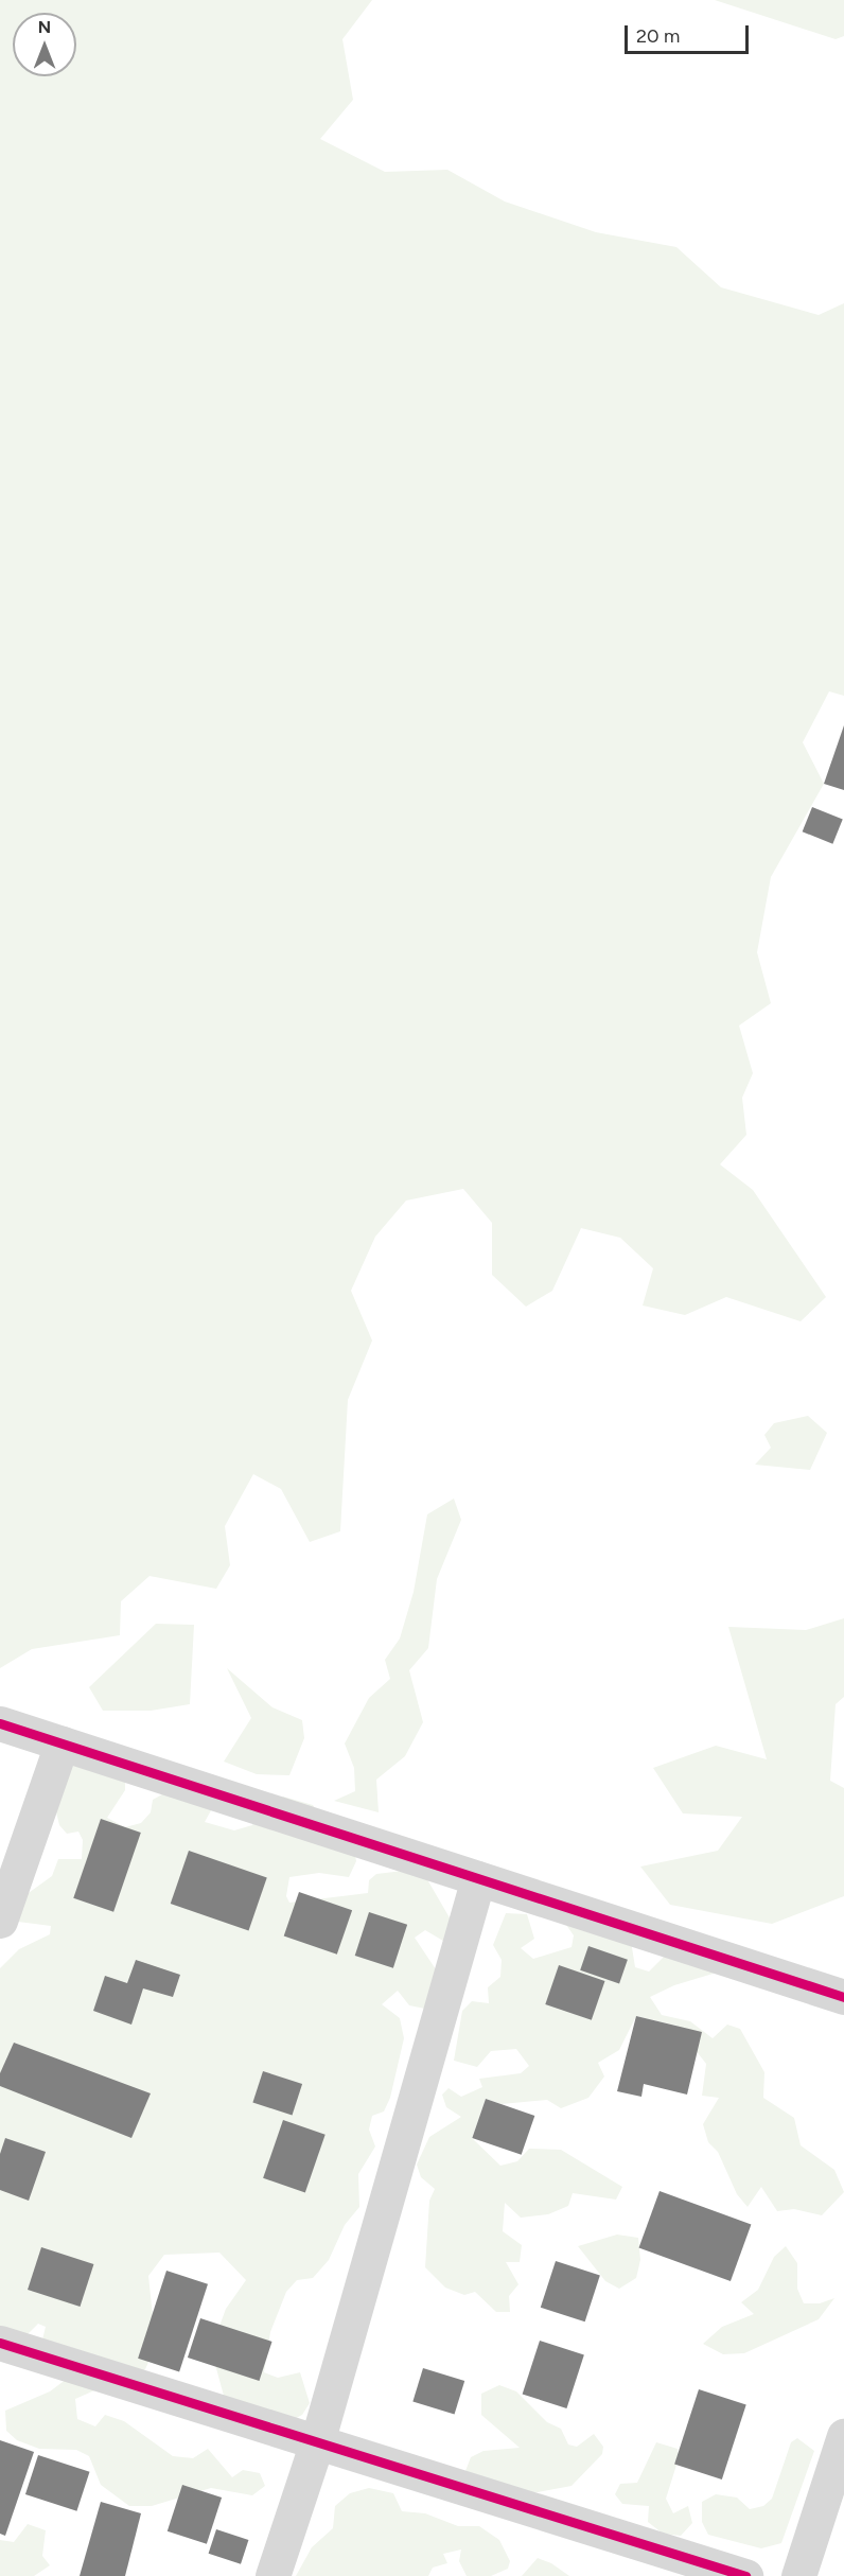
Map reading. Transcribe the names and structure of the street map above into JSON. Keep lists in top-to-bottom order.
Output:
{
  "scale_bar": "20 m",
  "north": "top"
}
